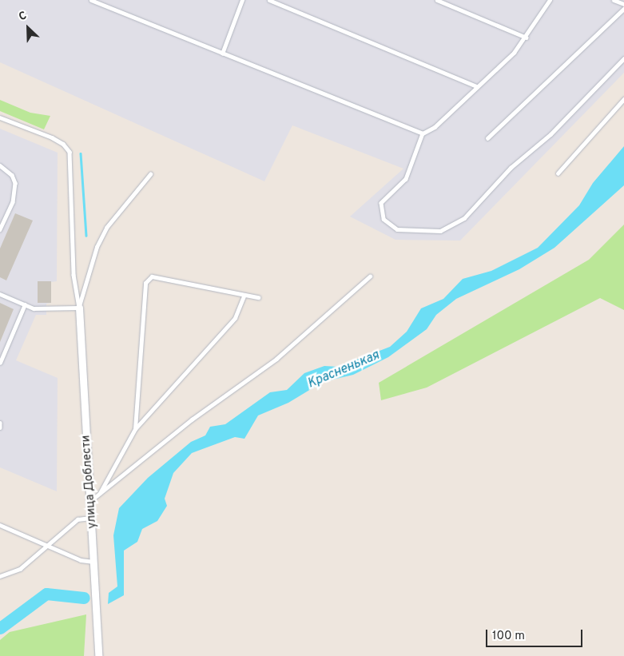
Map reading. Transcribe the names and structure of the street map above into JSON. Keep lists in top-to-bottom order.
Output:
{
  "streets": {
    "street": ["улица Доблести"]
  },
  "water": ["Красненькая"],
  "scale_bar": "100 m",
  "north": "top left"
}
